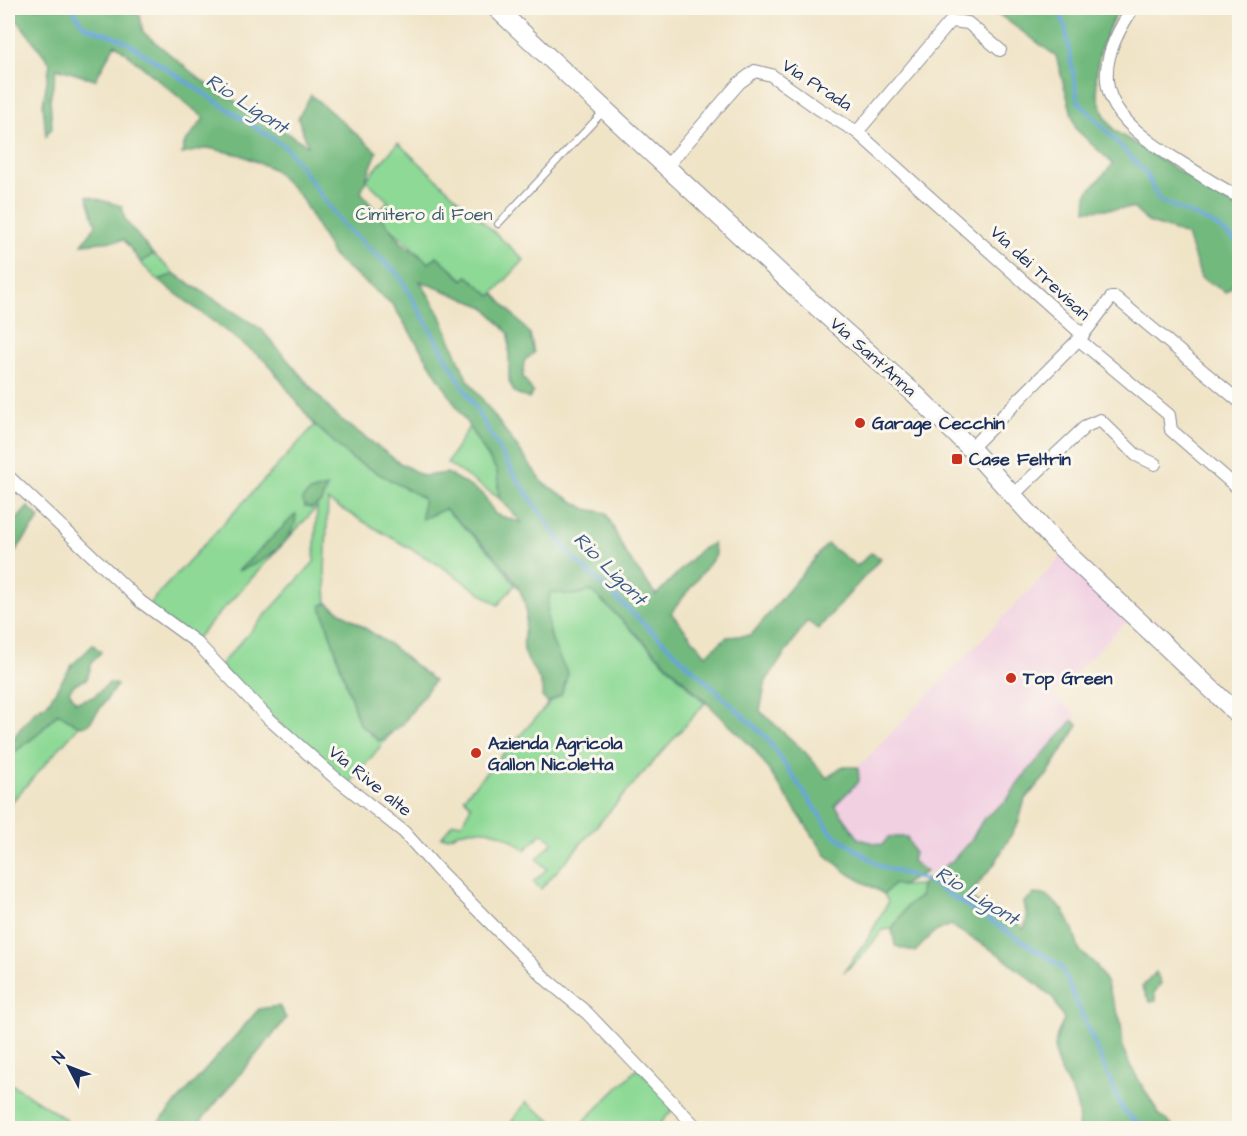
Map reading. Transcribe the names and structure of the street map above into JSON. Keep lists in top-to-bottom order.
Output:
{
  "streets": {
    "main road": ["Via Sant'Anna"],
    "street": ["Via Prada", "Via dei Trevisan", "Via Rive alte"]
  },
  "crossings": [
    ["Via Prada", "Via dei Trevisan"],
    ["Via Prada", "Via Sant'Anna"],
    ["Via dei Trevisan", "Via Sant'Anna"]
  ],
  "water": ["Rio Ligont"],
  "parks": ["Cimitero di Foen"],
  "places": {
    "other": ["Garage Cecchin", "Top Green", "Azienda Agricola Gallon Nicoletta"],
    "transit": ["Case Feltrin"]
  },
  "north": "top left"
}
